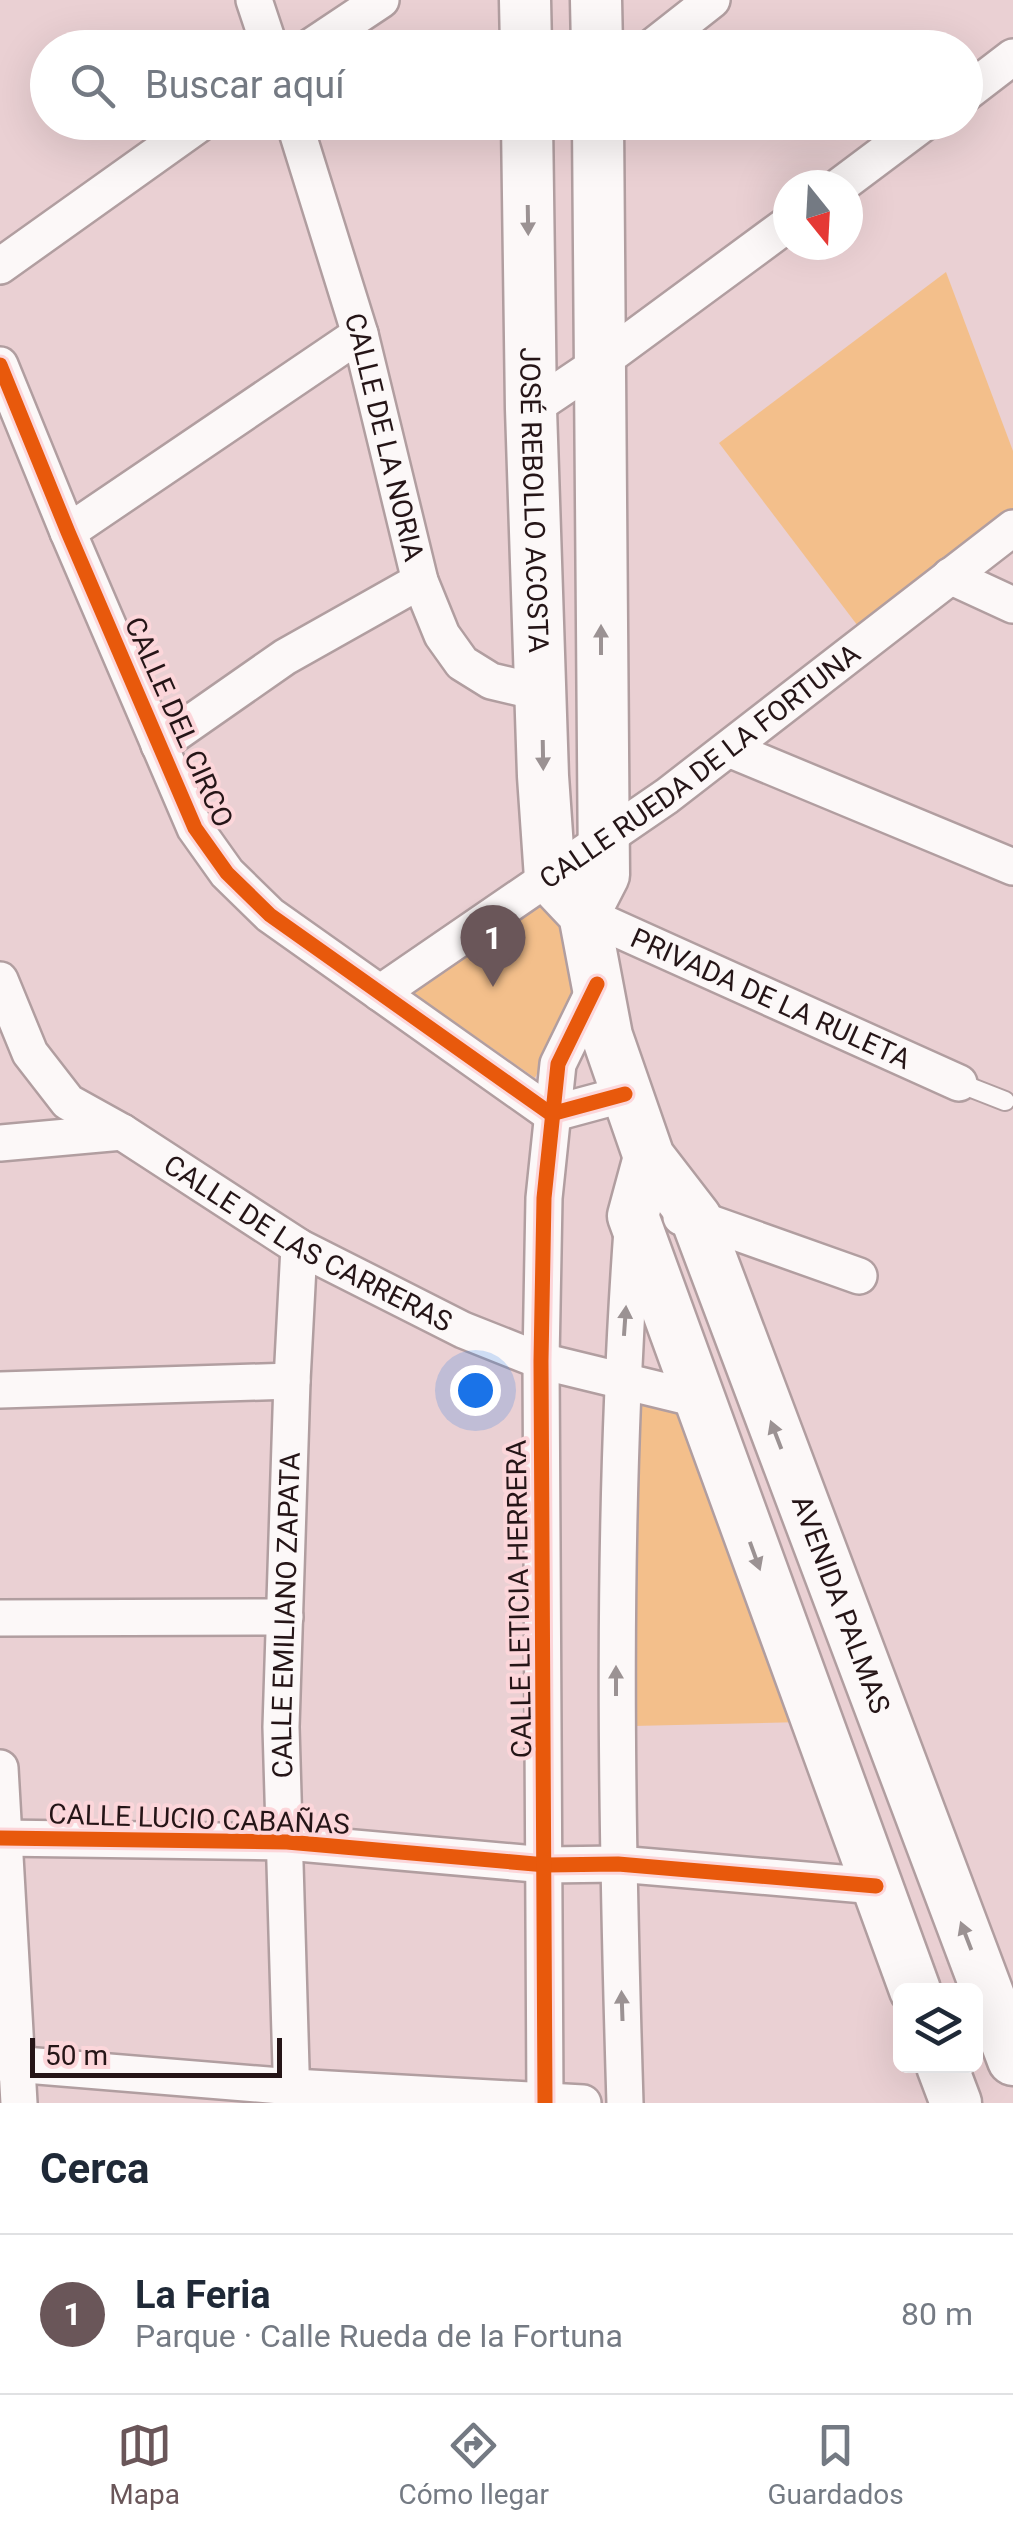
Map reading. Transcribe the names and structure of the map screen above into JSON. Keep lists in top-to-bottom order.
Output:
{
  "streets": {
    "main road": ["JOSÉ REBOLLO ACOSTA", "AVENIDA PALMAS"],
    "street": [
      "CALLE DE LA NORIA",
      "CALLE DEL CIRCO",
      "CALLE RUEDA DE LA FORTUNA",
      "PRIVADA DE LA RULETA",
      "CALLE DE LAS CARRERAS",
      "CALLE LETICIA HERRERA",
      "CALLE EMILIANO ZAPATA",
      "CALLE LUCIO CABAÑAS"
    ]
  },
  "crossings": [
    ["CALLE DE LA NORIA", "JOSÉ REBOLLO ACOSTA"],
    ["JOSÉ REBOLLO ACOSTA", "CALLE RUEDA DE LA FORTUNA"],
    ["CALLE DEL CIRCO", "CALLE RUEDA DE LA FORTUNA"],
    ["CALLE DEL CIRCO", "CALLE LETICIA HERRERA"],
    ["PRIVADA DE LA RULETA", "AVENIDA PALMAS"],
    ["CALLE DE LAS CARRERAS", "CALLE LETICIA HERRERA"],
    ["CALLE DE LAS CARRERAS", "CALLE EMILIANO ZAPATA"],
    ["CALLE LETICIA HERRERA", "AVENIDA PALMAS"],
    ["CALLE LETICIA HERRERA", "CALLE LUCIO CABAÑAS"],
    ["CALLE EMILIANO ZAPATA", "CALLE LUCIO CABAÑAS"]
  ],
  "scale_bar": "50 m",
  "north": "bottom",
  "page": {
    "search": "Buscar aquí",
    "pins": "1",
    "scale": "50 m",
    "heading": "Cerca",
    "list": [
      {
        "mark": "1",
        "name": "La Feria",
        "note": "Parque · Calle Rueda de la Fortuna",
        "value": "80 m"
      }
    ],
    "nav": ["Mapa", "Cómo llegar", "Guardados"]
  }
}
